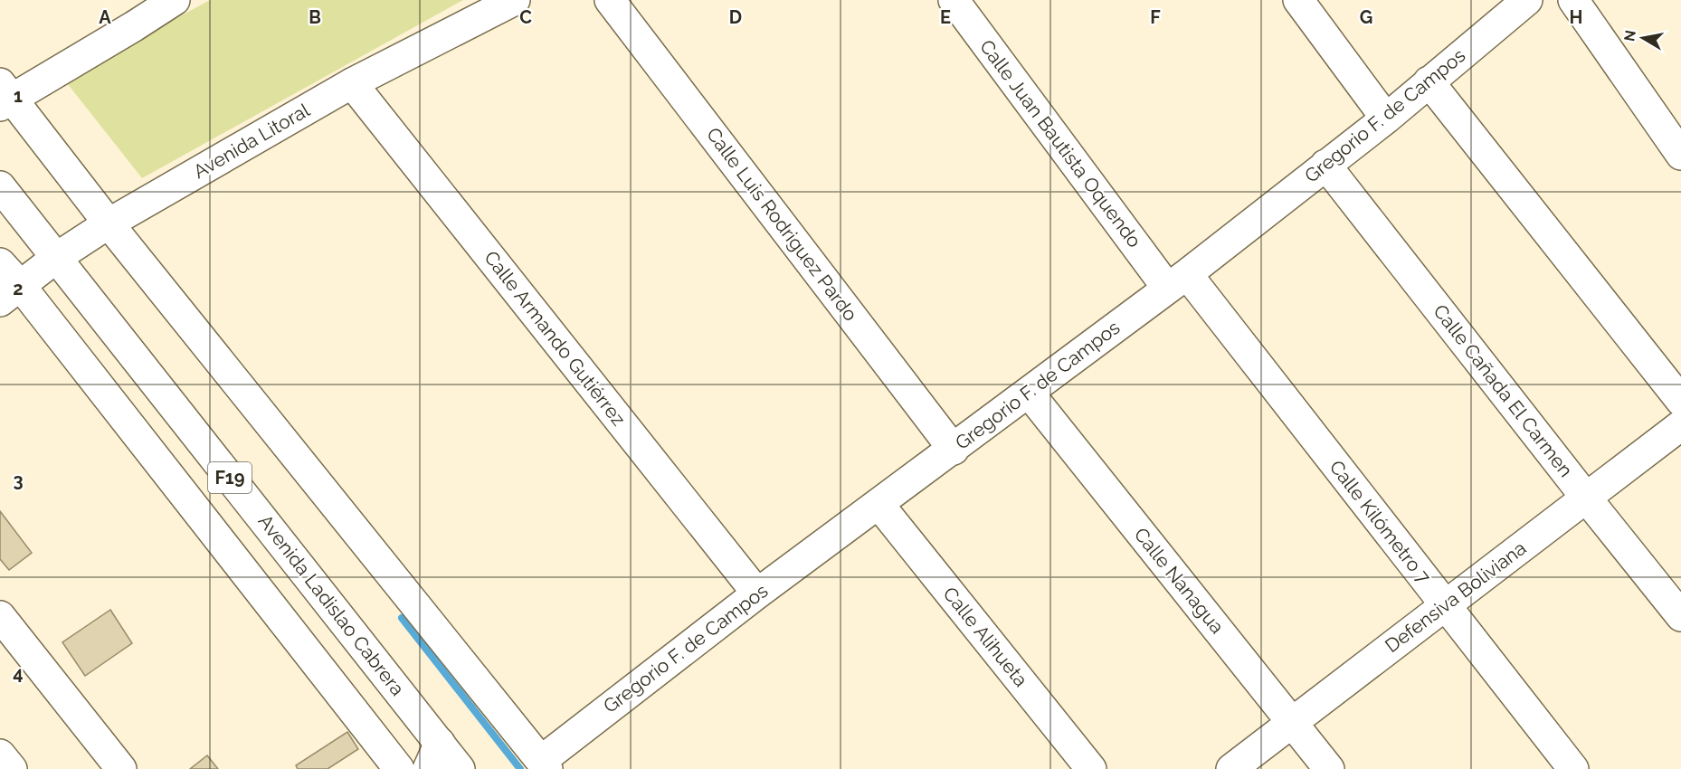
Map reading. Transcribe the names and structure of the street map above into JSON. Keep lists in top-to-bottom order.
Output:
{
  "streets": {
    "main road": [
      "Gregorio F. de Campos",
      "Avenida Litoral",
      "Calle Juan Bautista Oquendo",
      "Calle Luis Rodriguez Pardo",
      "Calle Armando Gutiérrez",
      "Calle Cañada El Carmen",
      "F19",
      "Calle Kilómetro 7",
      "Calle Nanagua",
      "Defensiva Boliviana",
      "Avenida Ladislao Cabrera",
      "Calle Alihueta"
    ]
  },
  "crossings": [
    ["Gregorio F. de Campos", "Calle Juan Bautista Oquendo"],
    ["Gregorio F. de Campos", "Calle Luis Rodriguez Pardo"],
    ["Gregorio F. de Campos", "Calle Armando Gutiérrez"],
    ["Gregorio F. de Campos", "Calle Cañada El Carmen"],
    ["Gregorio F. de Campos", "Calle Kilómetro 7"],
    ["Gregorio F. de Campos", "Calle Nanagua"],
    ["Gregorio F. de Campos", "Calle Alihueta"],
    ["Avenida Litoral", "Calle Armando Gutiérrez"],
    ["Avenida Litoral", "Avenida Ladislao Cabrera"],
    ["Calle Juan Bautista Oquendo", "Calle Kilómetro 7"],
    ["Calle Cañada El Carmen", "Defensiva Boliviana"],
    ["Calle Kilómetro 7", "Defensiva Boliviana"],
    ["Calle Nanagua", "Defensiva Boliviana"]
  ],
  "north": "left",
  "grid": {
    "columns": [
      "A",
      "B",
      "C",
      "D",
      "E",
      "F",
      "G",
      "H"
    ],
    "rows": [
      "1",
      "2",
      "3",
      "4"
    ]
  }
}
